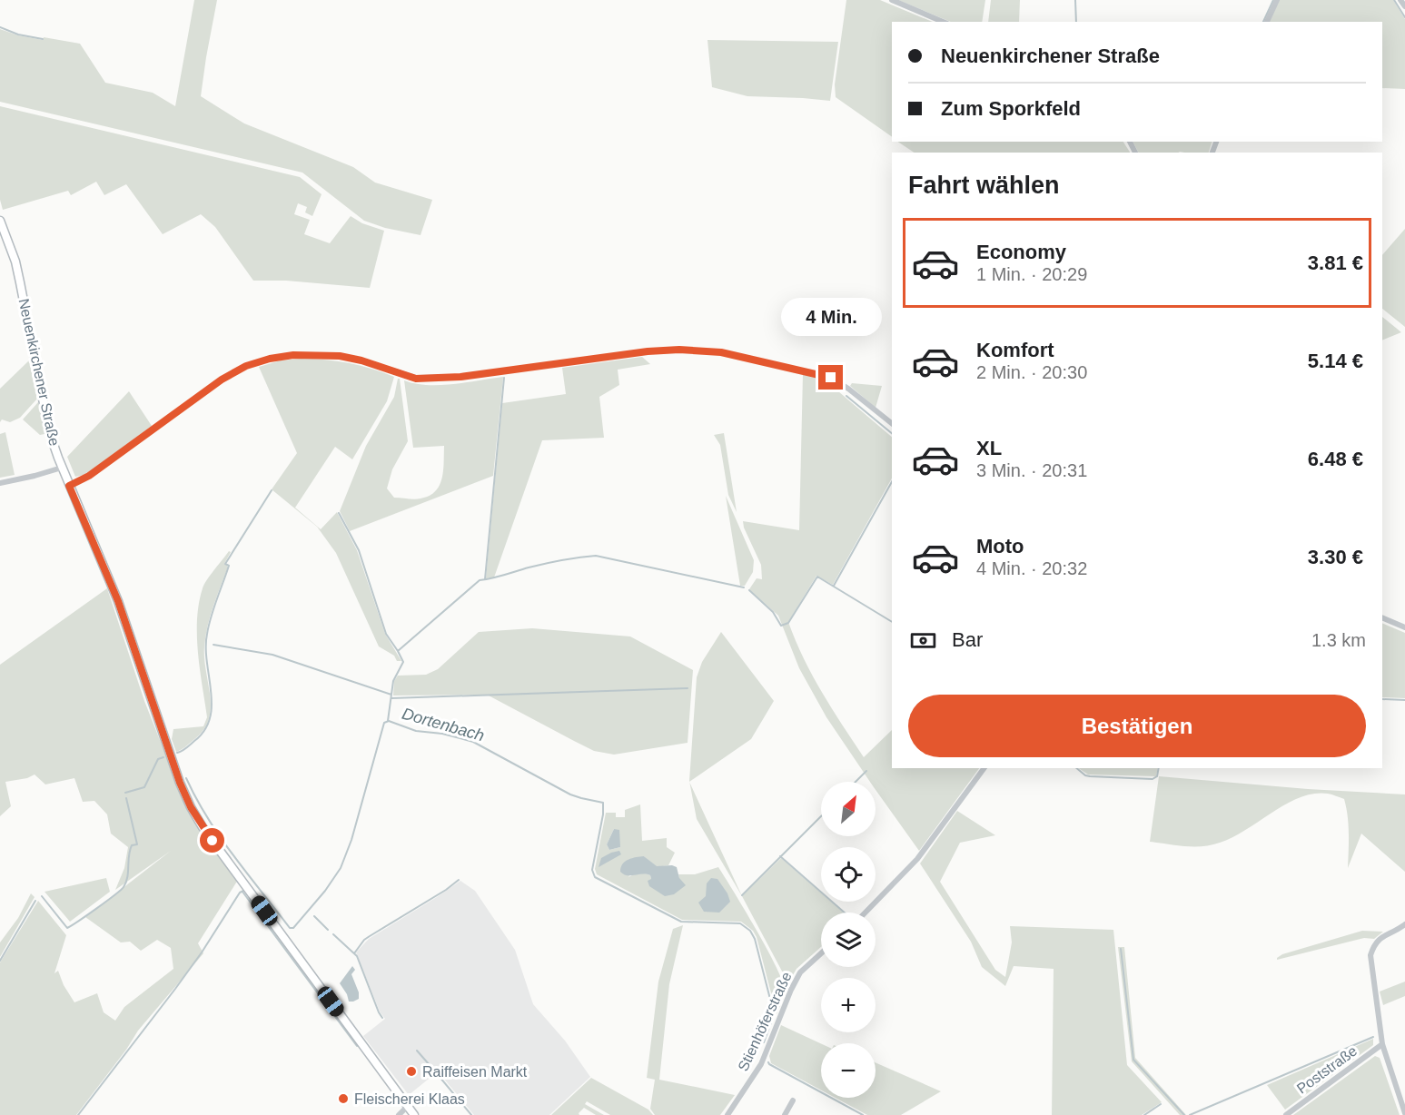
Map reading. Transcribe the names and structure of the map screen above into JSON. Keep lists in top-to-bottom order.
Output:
{
  "streets": {
    "street": ["Neuenkirchener Straße", "Stienhöferstraße", "Poststraße"]
  },
  "water": ["Dortenbach"],
  "places": ["Raiffeisen Markt", "Fleischerei Klaas"],
  "north": "top right",
  "page": {
    "banner": ["Neuenkirchener Straße", "Zum Sporkfeld"],
    "heading": "Fahrt wählen",
    "list": [
      {
        "name": "Economy",
        "note": "1 Min. · 20:29",
        "value": "3.81 €"
      },
      {
        "name": "Komfort",
        "note": "2 Min. · 20:30",
        "value": "5.14 €"
      },
      {
        "name": "XL",
        "note": "3 Min. · 20:31",
        "value": "6.48 €"
      },
      {
        "name": "Moto",
        "note": "4 Min. · 20:32",
        "value": "3.30 €"
      }
    ],
    "bubble": "4 Min.",
    "pay": ["Bar", "1.3 km"],
    "buttons": "Bestätigen",
    "map_buttons": ["+", "−"]
  }
}
